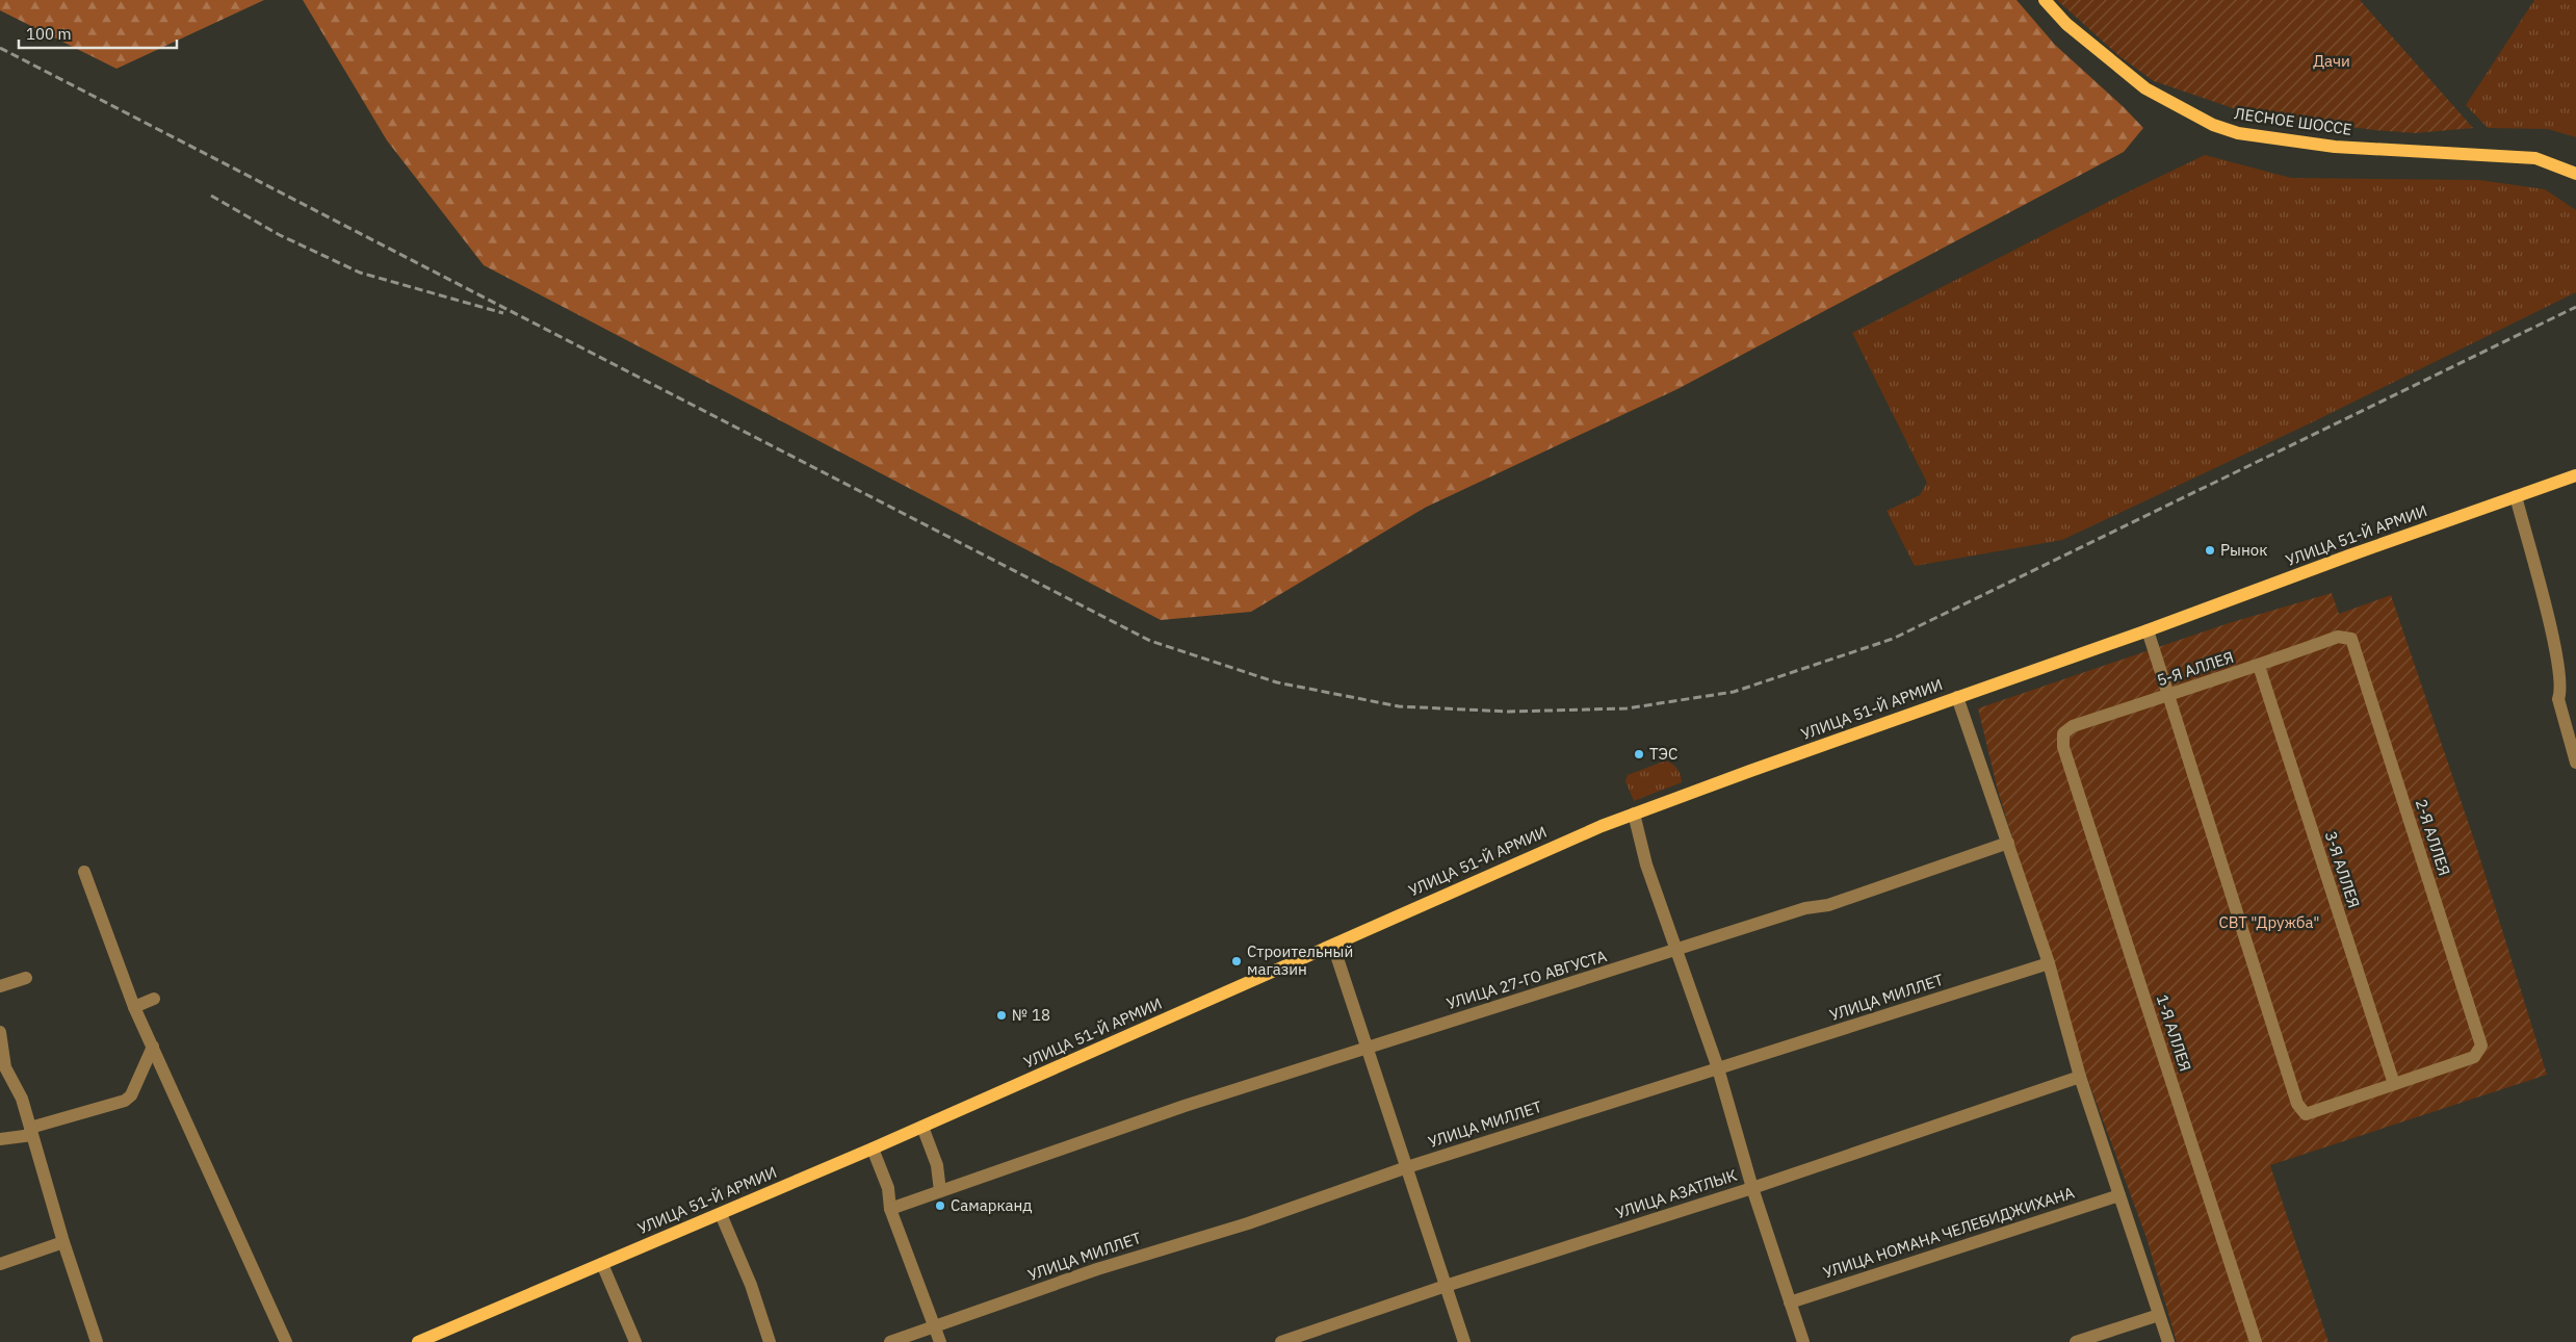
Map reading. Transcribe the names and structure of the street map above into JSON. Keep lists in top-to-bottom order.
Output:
{
  "streets": {
    "main road": ["ЛЕСНОЕ ШОССЕ", "УЛИЦА 51-Й АРМИИ"],
    "street": [
      "5-Я АЛЛЕЯ",
      "2-Я АЛЛЕЯ",
      "3-Я АЛЛЕЯ",
      "УЛИЦА 27-ГО АВГУСТА",
      "УЛИЦА МИЛЛЕТ",
      "1-Я АЛЛЕЯ",
      "УЛИЦА АЗАТЛЫК",
      "УЛИЦА НОМАНА ЧЕЛЕБИДЖИХАНА"
    ]
  },
  "crossings": [
    ["5-Я АЛЛЕЯ", "2-Я АЛЛЕЯ"],
    ["5-Я АЛЛЕЯ", "3-Я АЛЛЕЯ"],
    ["5-Я АЛЛЕЯ", "1-Я АЛЛЕЯ"],
    ["2-Я АЛЛЕЯ", "3-Я АЛЛЕЯ"]
  ],
  "parks": ["Дачи", "СВТ \"Дружба\""],
  "places": [
    "Рынок",
    "ТЭС",
    "Строительный магазин",
    "№ 18",
    "Самарканд"
  ],
  "scale_bar": "100 m"
}
